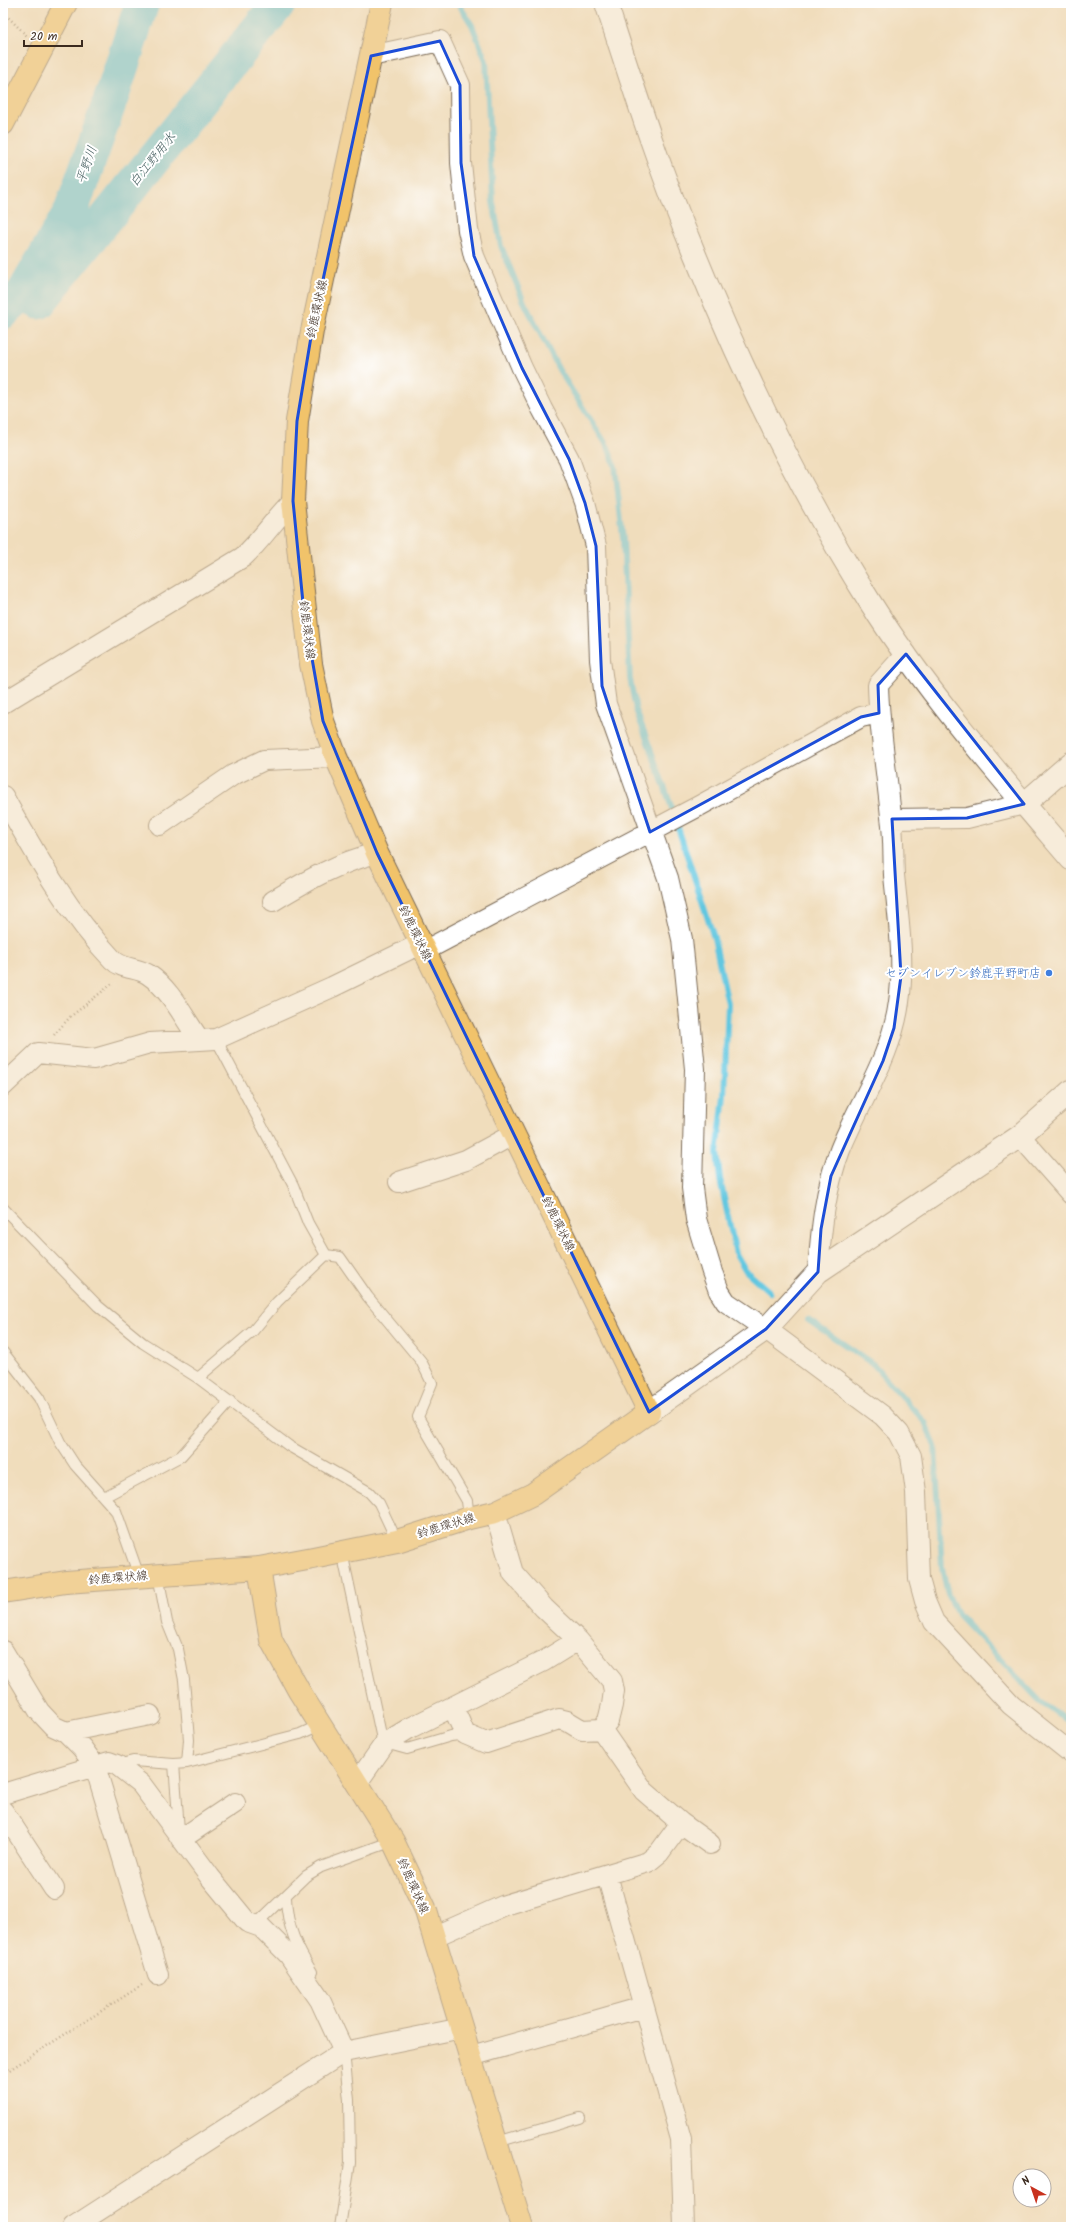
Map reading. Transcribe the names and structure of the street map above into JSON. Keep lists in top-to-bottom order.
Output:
{
  "streets": {
    "main road": ["鈴鹿環状線"]
  },
  "water": ["白江野用水", "平野川"],
  "places": ["セブンイレブン鈴鹿平野町店"],
  "scale_bar": "20 m",
  "north": "top left"
}
